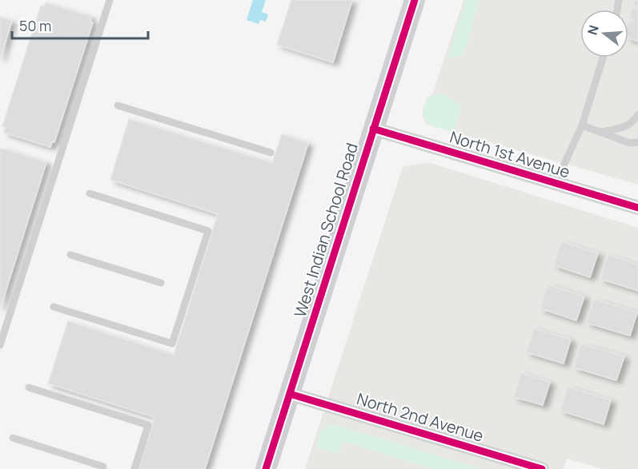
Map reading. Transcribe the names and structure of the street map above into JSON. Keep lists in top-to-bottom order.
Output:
{
  "streets": {
    "main road": ["West Indian School Road"],
    "street": ["North 1st Avenue", "North 2nd Avenue"]
  },
  "crossings": [
    ["North 1st Avenue", "West Indian School Road"],
    ["West Indian School Road", "North 2nd Avenue"]
  ],
  "scale_bar": "50 m",
  "north": "left"
}
